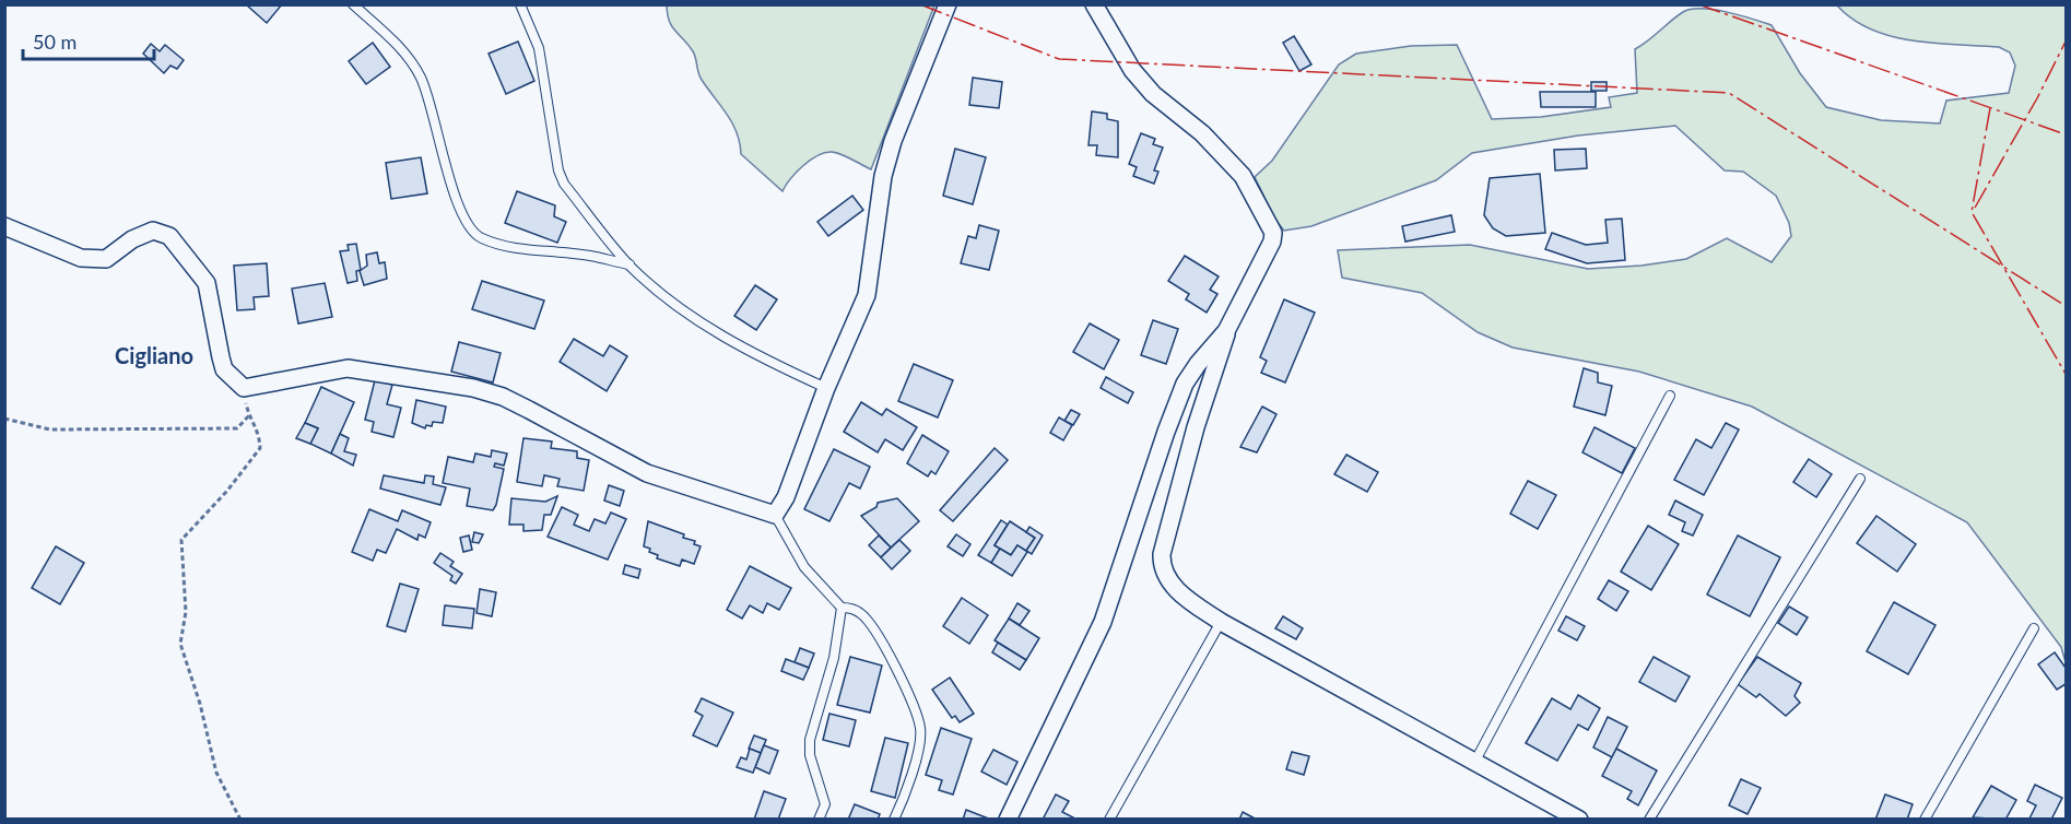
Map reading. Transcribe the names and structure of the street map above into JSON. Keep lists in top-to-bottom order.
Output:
{
  "districts": ["Cigliano"],
  "scale_bar": "50 m"
}
